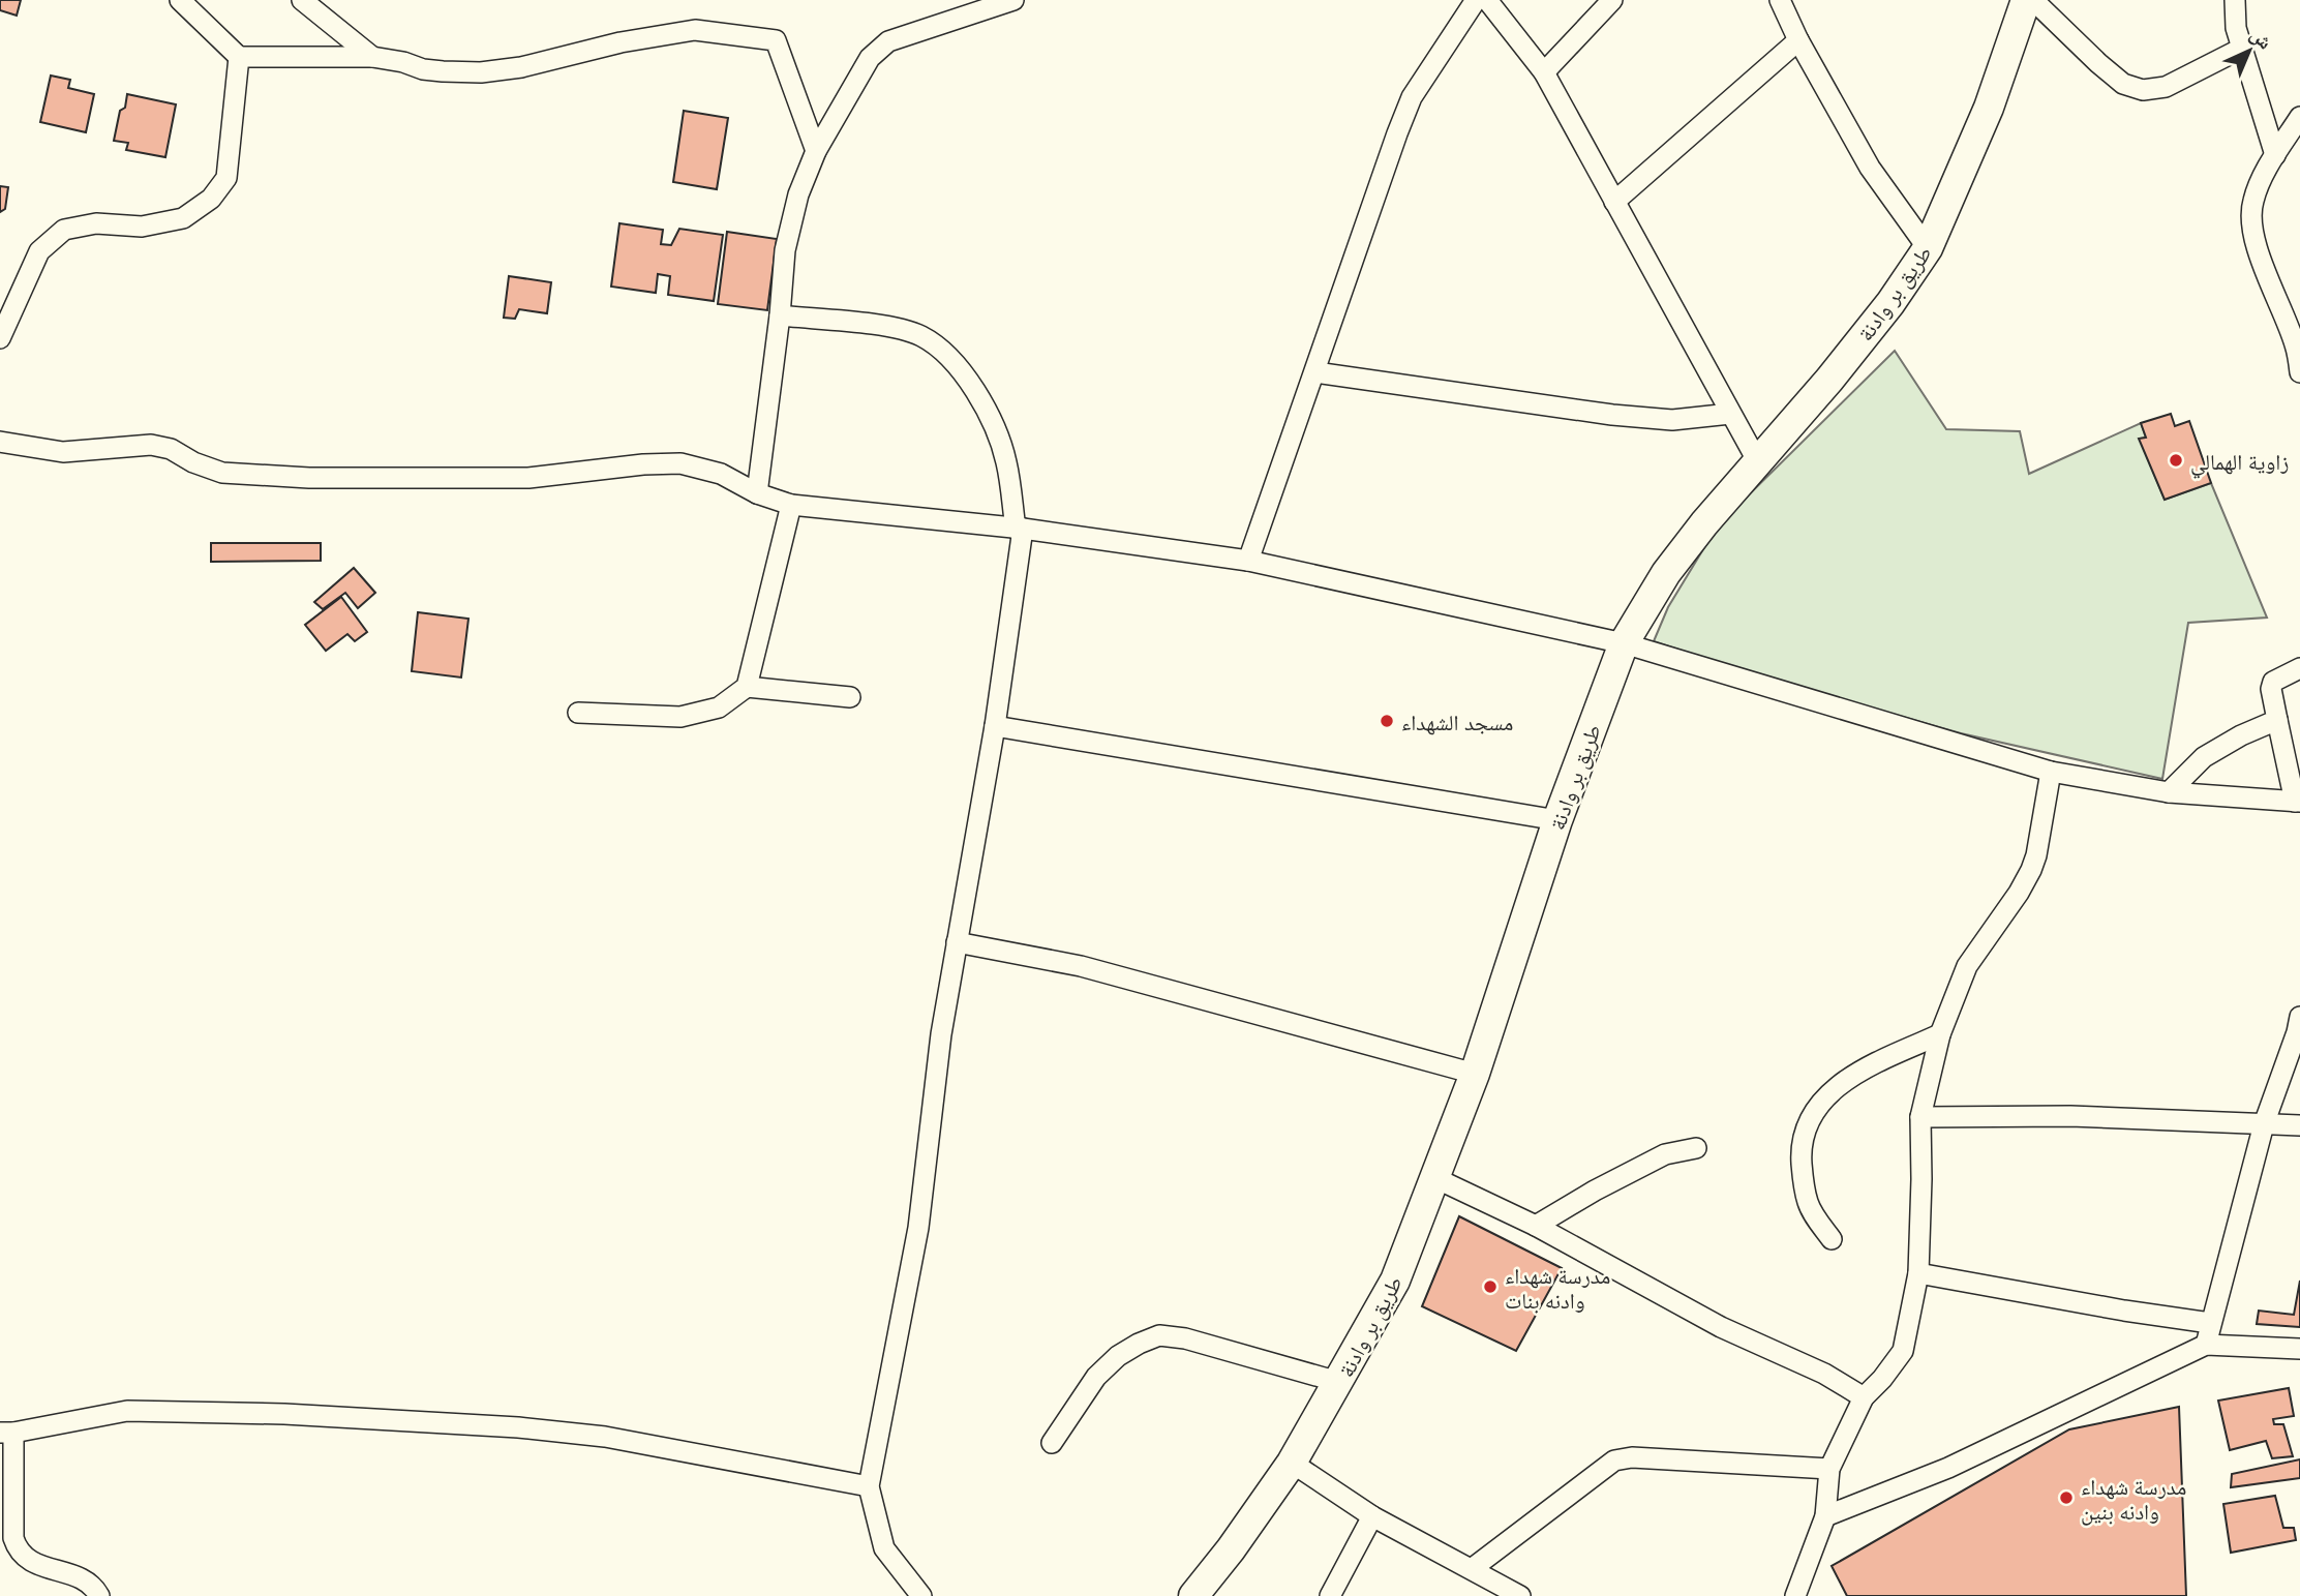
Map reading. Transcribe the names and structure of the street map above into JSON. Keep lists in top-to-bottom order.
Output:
{
  "streets": {
    "street": ["طريق بر وادنة"]
  },
  "places": [
    "زاوية الهمالي",
    "مسجد الشهداء",
    "مدرسة شهداء وادنه بنات",
    "مدرسة شهداء وادنه بنين"
  ],
  "north": "top right"
}
